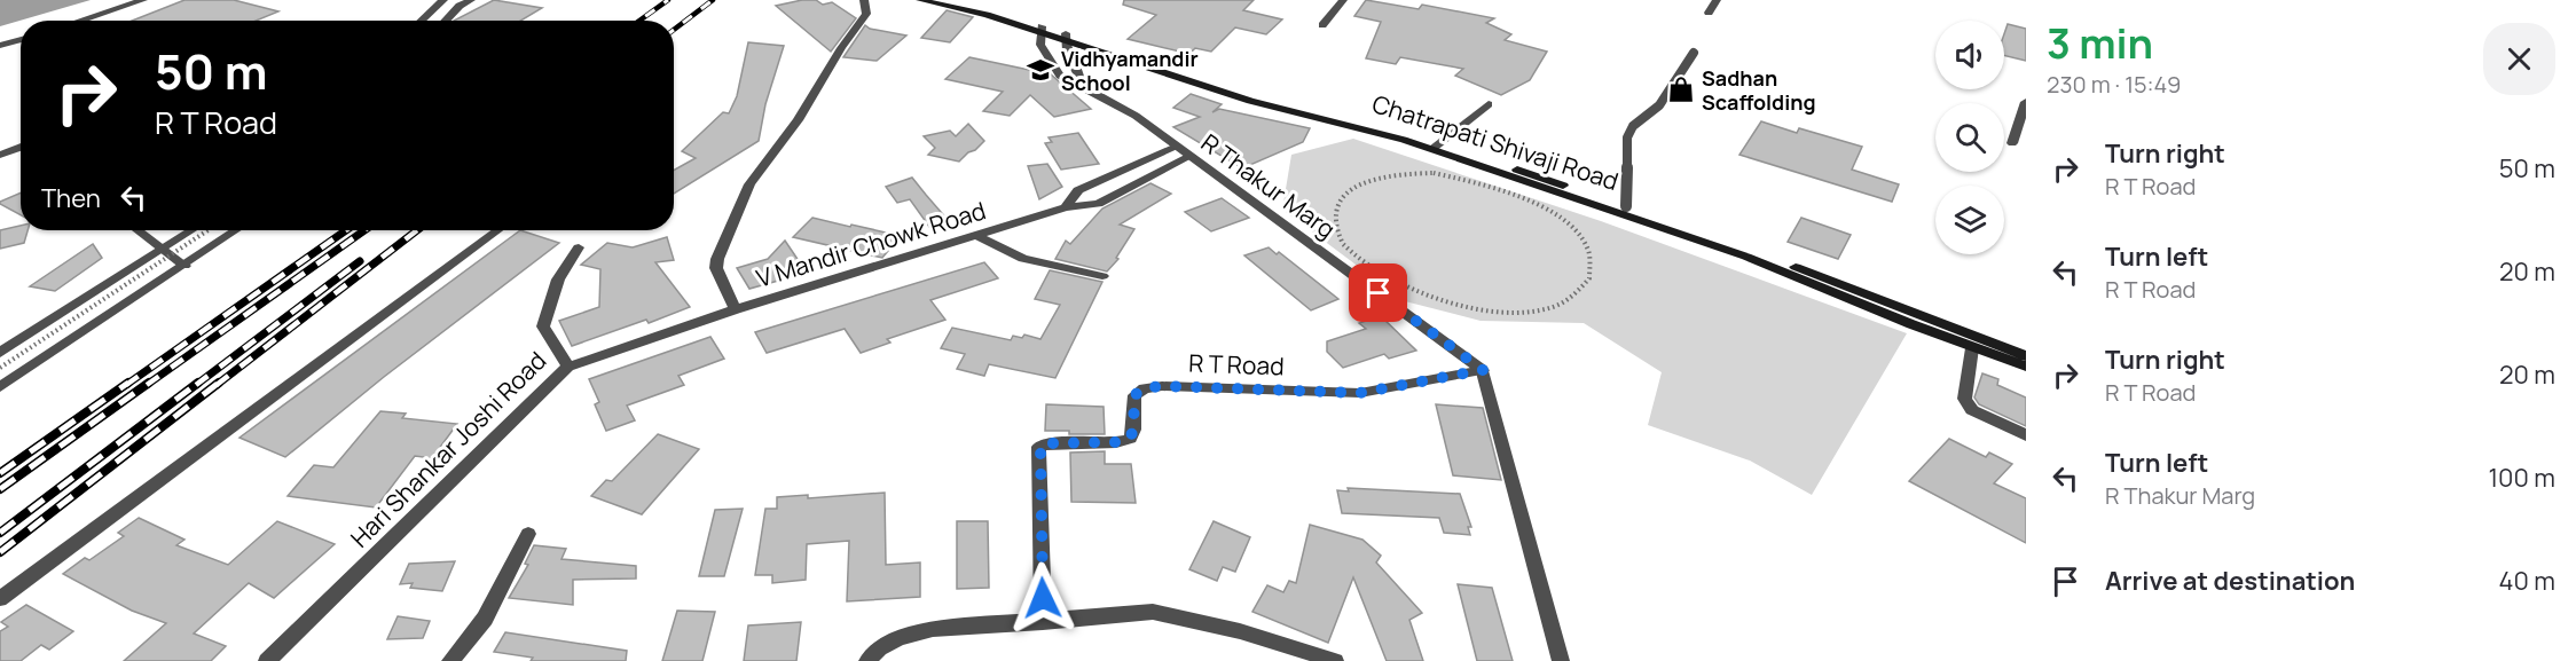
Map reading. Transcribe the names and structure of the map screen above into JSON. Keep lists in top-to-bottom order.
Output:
{
  "streets": {
    "main road": ["Chatrapati Shivaji Road"],
    "street": [
      "R Thakur Marg",
      "V Mandir Chowk Road",
      "R T Road",
      "Hari Shankar Joshi Road"
    ]
  },
  "crossings": [
    ["R Thakur Marg", "V Mandir Chowk Road"],
    ["R Thakur Marg", "R T Road"],
    ["V Mandir Chowk Road", "Hari Shankar Joshi Road"]
  ],
  "places": {
    "school or university": ["Vidhyamandir School"],
    "shop": ["Sadhan Scaffolding"]
  },
  "page": {
    "heading": ["3 min", "230 m · 15:49"],
    "turn": ["50 m", "R T Road"],
    "list": [
      {
        "name": "Turn right",
        "note": "R T Road",
        "value": "50 m"
      },
      {
        "name": "Turn left",
        "note": "R T Road",
        "value": "20 m"
      },
      {
        "name": "Turn right",
        "note": "R T Road",
        "value": "20 m"
      },
      {
        "name": "Turn left",
        "note": "R Thakur Marg",
        "value": "100 m"
      },
      {
        "name": "Arrive at destination",
        "value": "40 m"
      }
    ],
    "then": "Then"
  }
}
